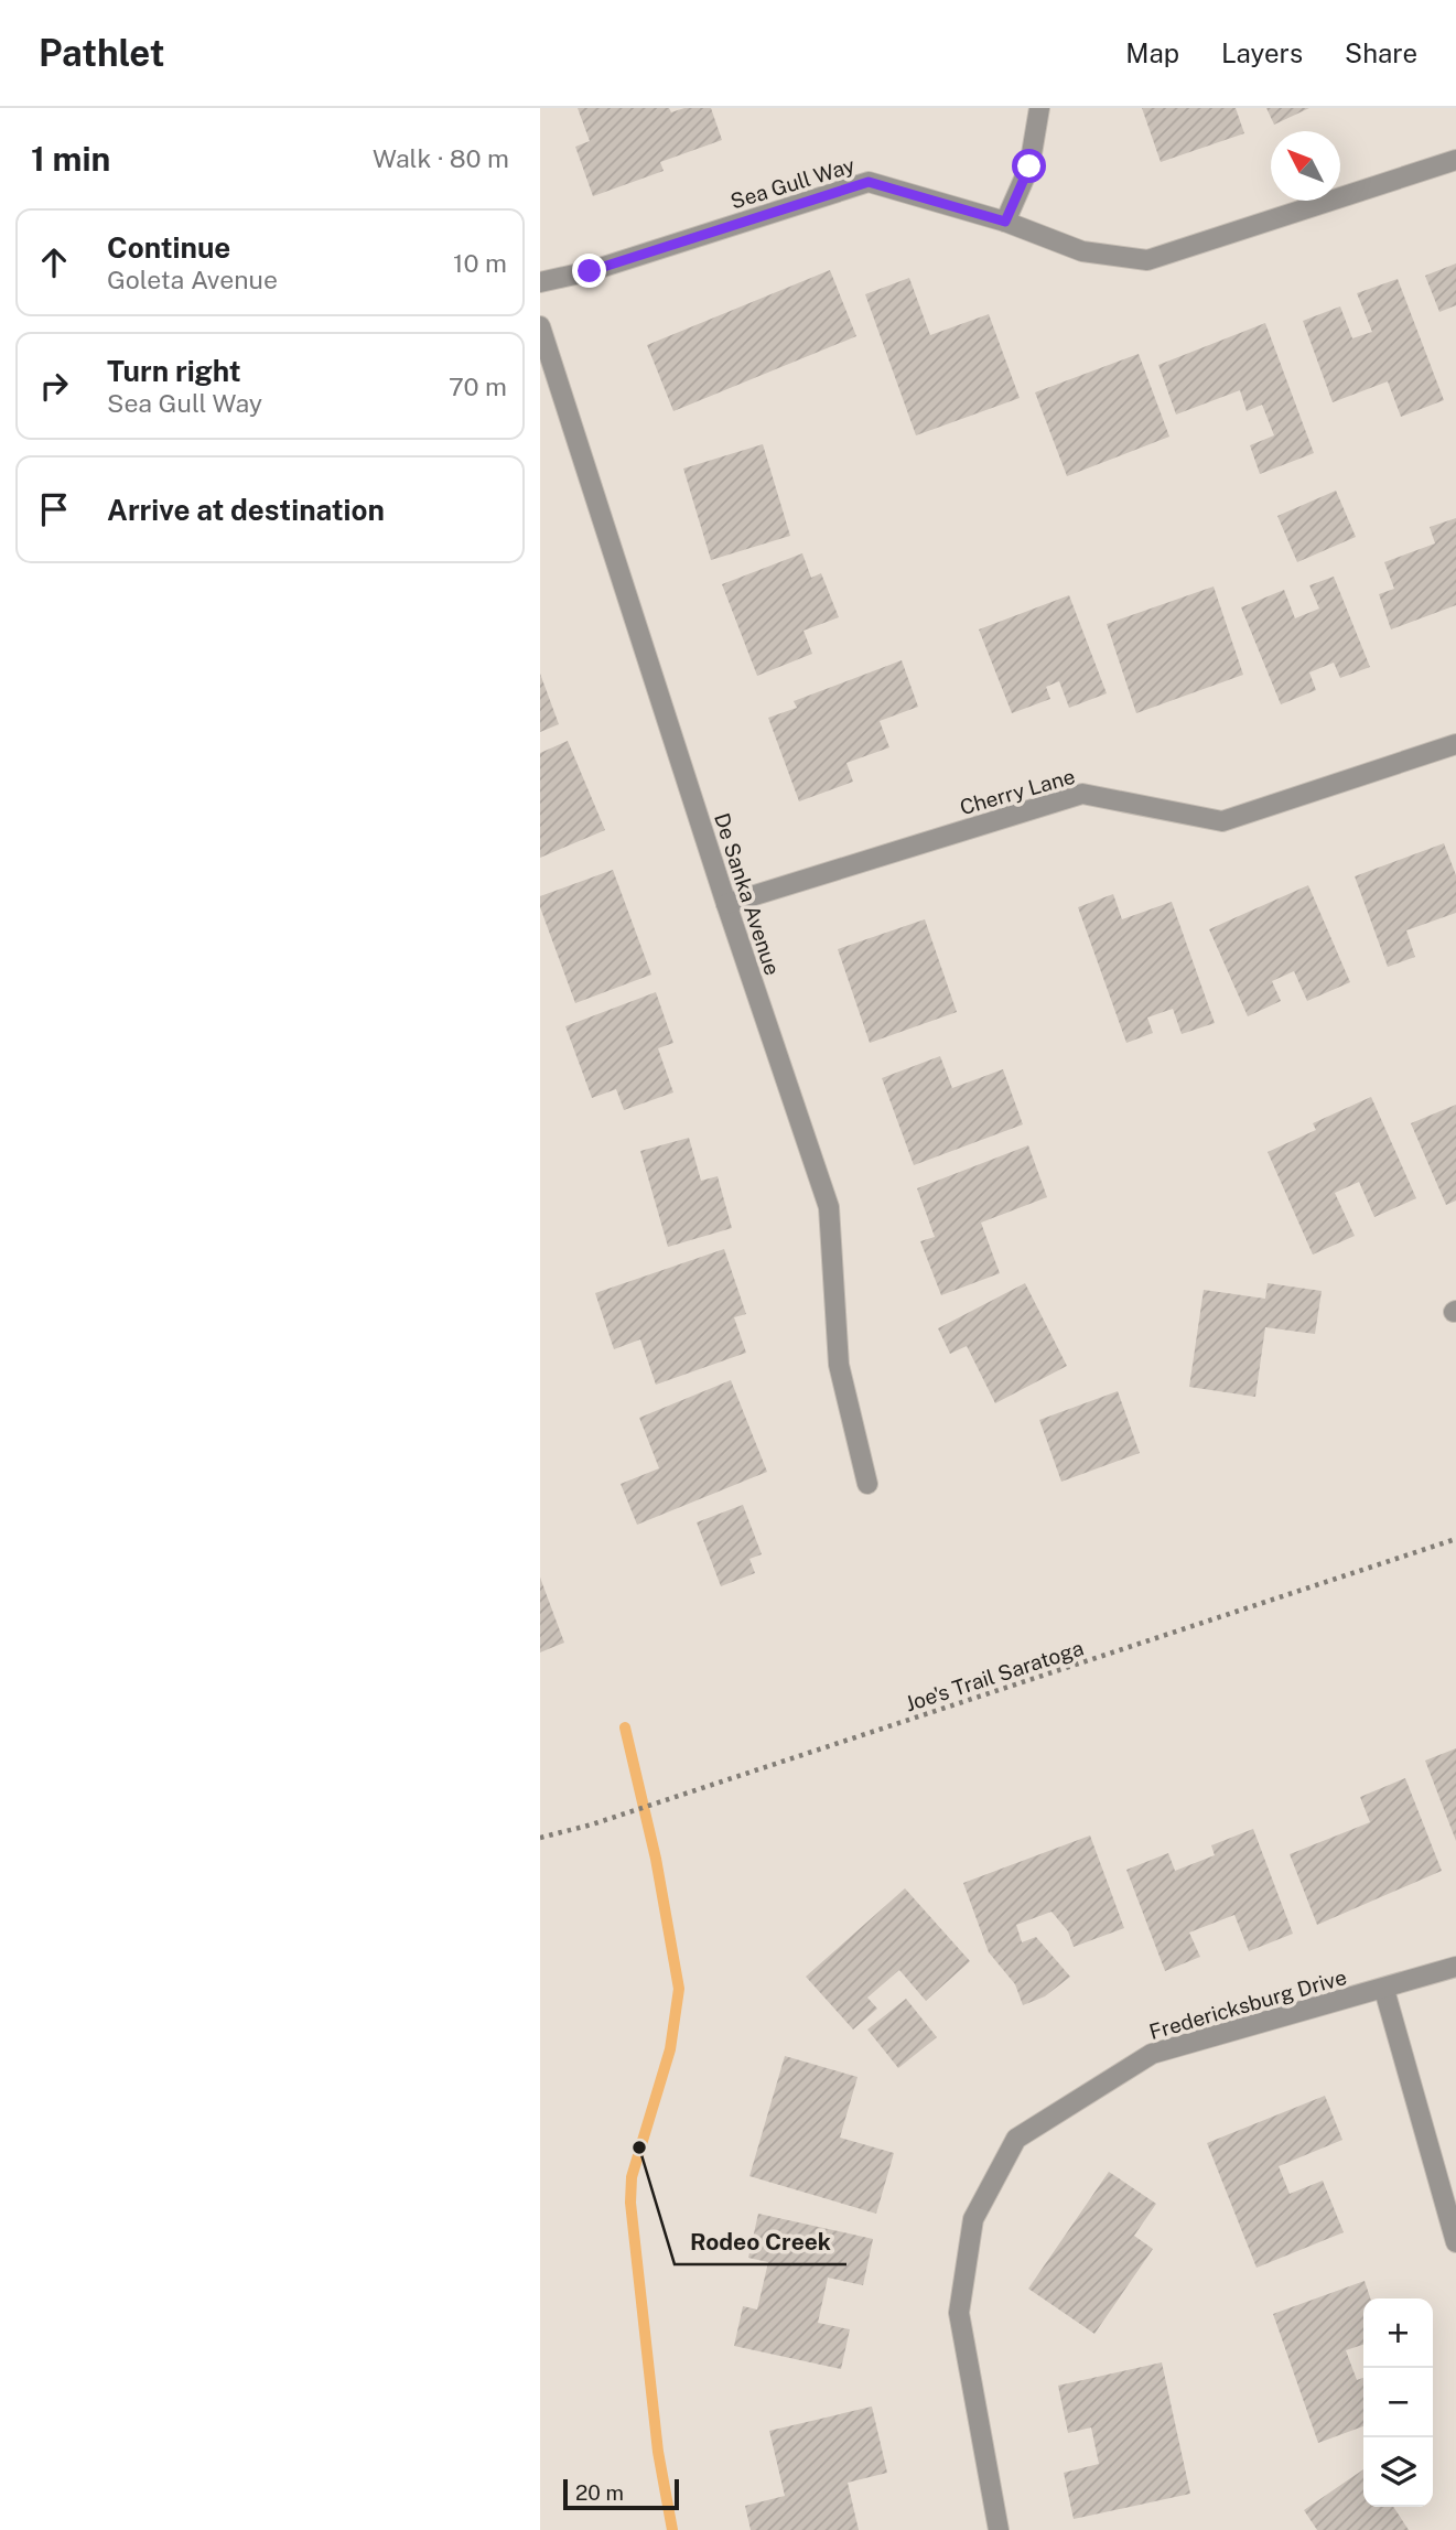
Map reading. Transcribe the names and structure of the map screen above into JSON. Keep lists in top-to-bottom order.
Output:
{
  "streets": {
    "street": [
      "Sea Gull Way",
      "Cherry Lane",
      "De Sanka Avenue",
      "Fredericksburg Drive"
    ],
    "path": ["Joe's Trail Saratoga"]
  },
  "crossings": [
    ["Cherry Lane", "De Sanka Avenue"]
  ],
  "places": ["Rodeo Creek"],
  "scale_bar": "20 m",
  "north": "top left",
  "page": {
    "header": "Pathlet",
    "nav": ["Map", "Layers", "Share"],
    "heading": ["1 min", "Walk · 80 m"],
    "list": [
      ["Continue", "Goleta Avenue", "10 m"],
      ["Turn right", "Sea Gull Way", "70 m"],
      "Arrive at destination"
    ],
    "map_buttons": ["+", "−"],
    "scale": "20 m"
  }
}
